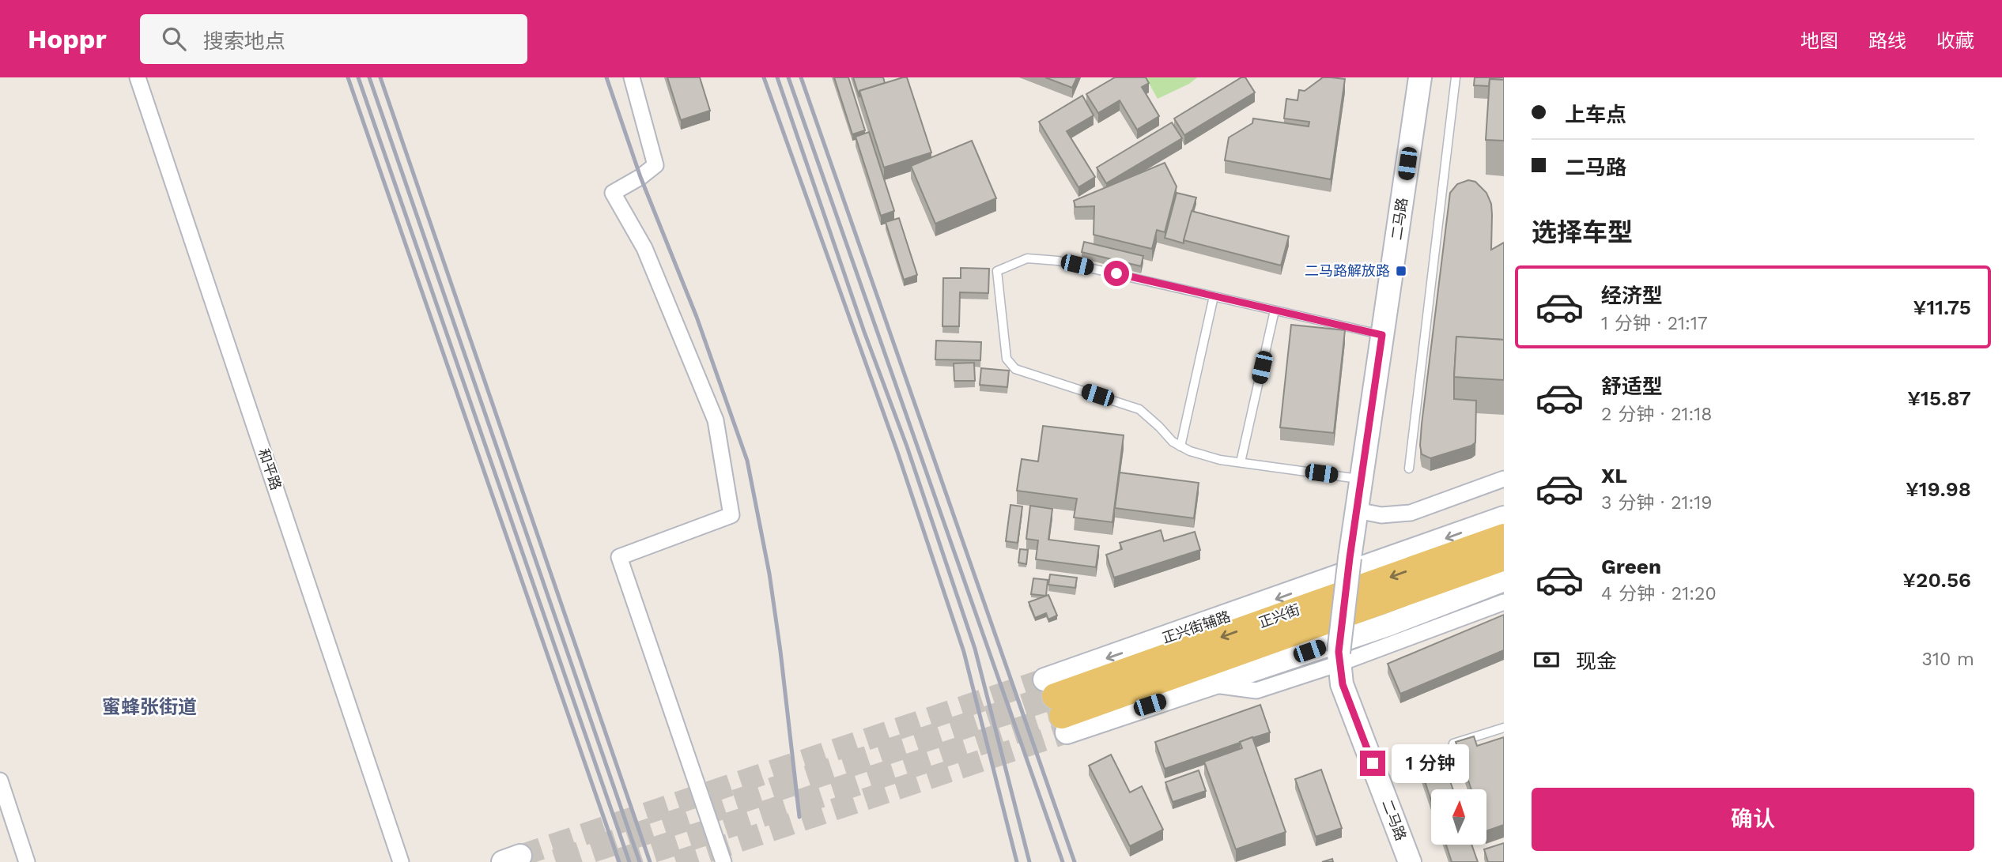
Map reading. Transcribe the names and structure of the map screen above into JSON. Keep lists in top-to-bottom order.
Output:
{
  "streets": {
    "main road": ["正兴街"],
    "street": ["二马路", "和平路", "正兴街辅路"]
  },
  "crossings": [
    ["正兴街", "正兴街辅路"]
  ],
  "districts": ["蜜蜂张街道"],
  "places": {
    "transit": ["二马路解放路"]
  },
  "north": "top",
  "page": {
    "header": "Hoppr",
    "search": "搜索地点",
    "nav": ["地图", "路线", "收藏"],
    "banner": ["上车点", "二马路"],
    "heading": "选择车型",
    "list": [
      {
        "name": "经济型",
        "note": "1 分钟 · 21:17",
        "value": "¥11.75"
      },
      {
        "name": "舒适型",
        "note": "2 分钟 · 21:18",
        "value": "¥15.87"
      },
      {
        "name": "XL",
        "note": "3 分钟 · 21:19",
        "value": "¥19.98"
      },
      {
        "name": "Green",
        "note": "4 分钟 · 21:20",
        "value": "¥20.56"
      }
    ],
    "pay": ["现金", "310 m"],
    "bubble": "1 分钟",
    "buttons": "确认"
  }
}
